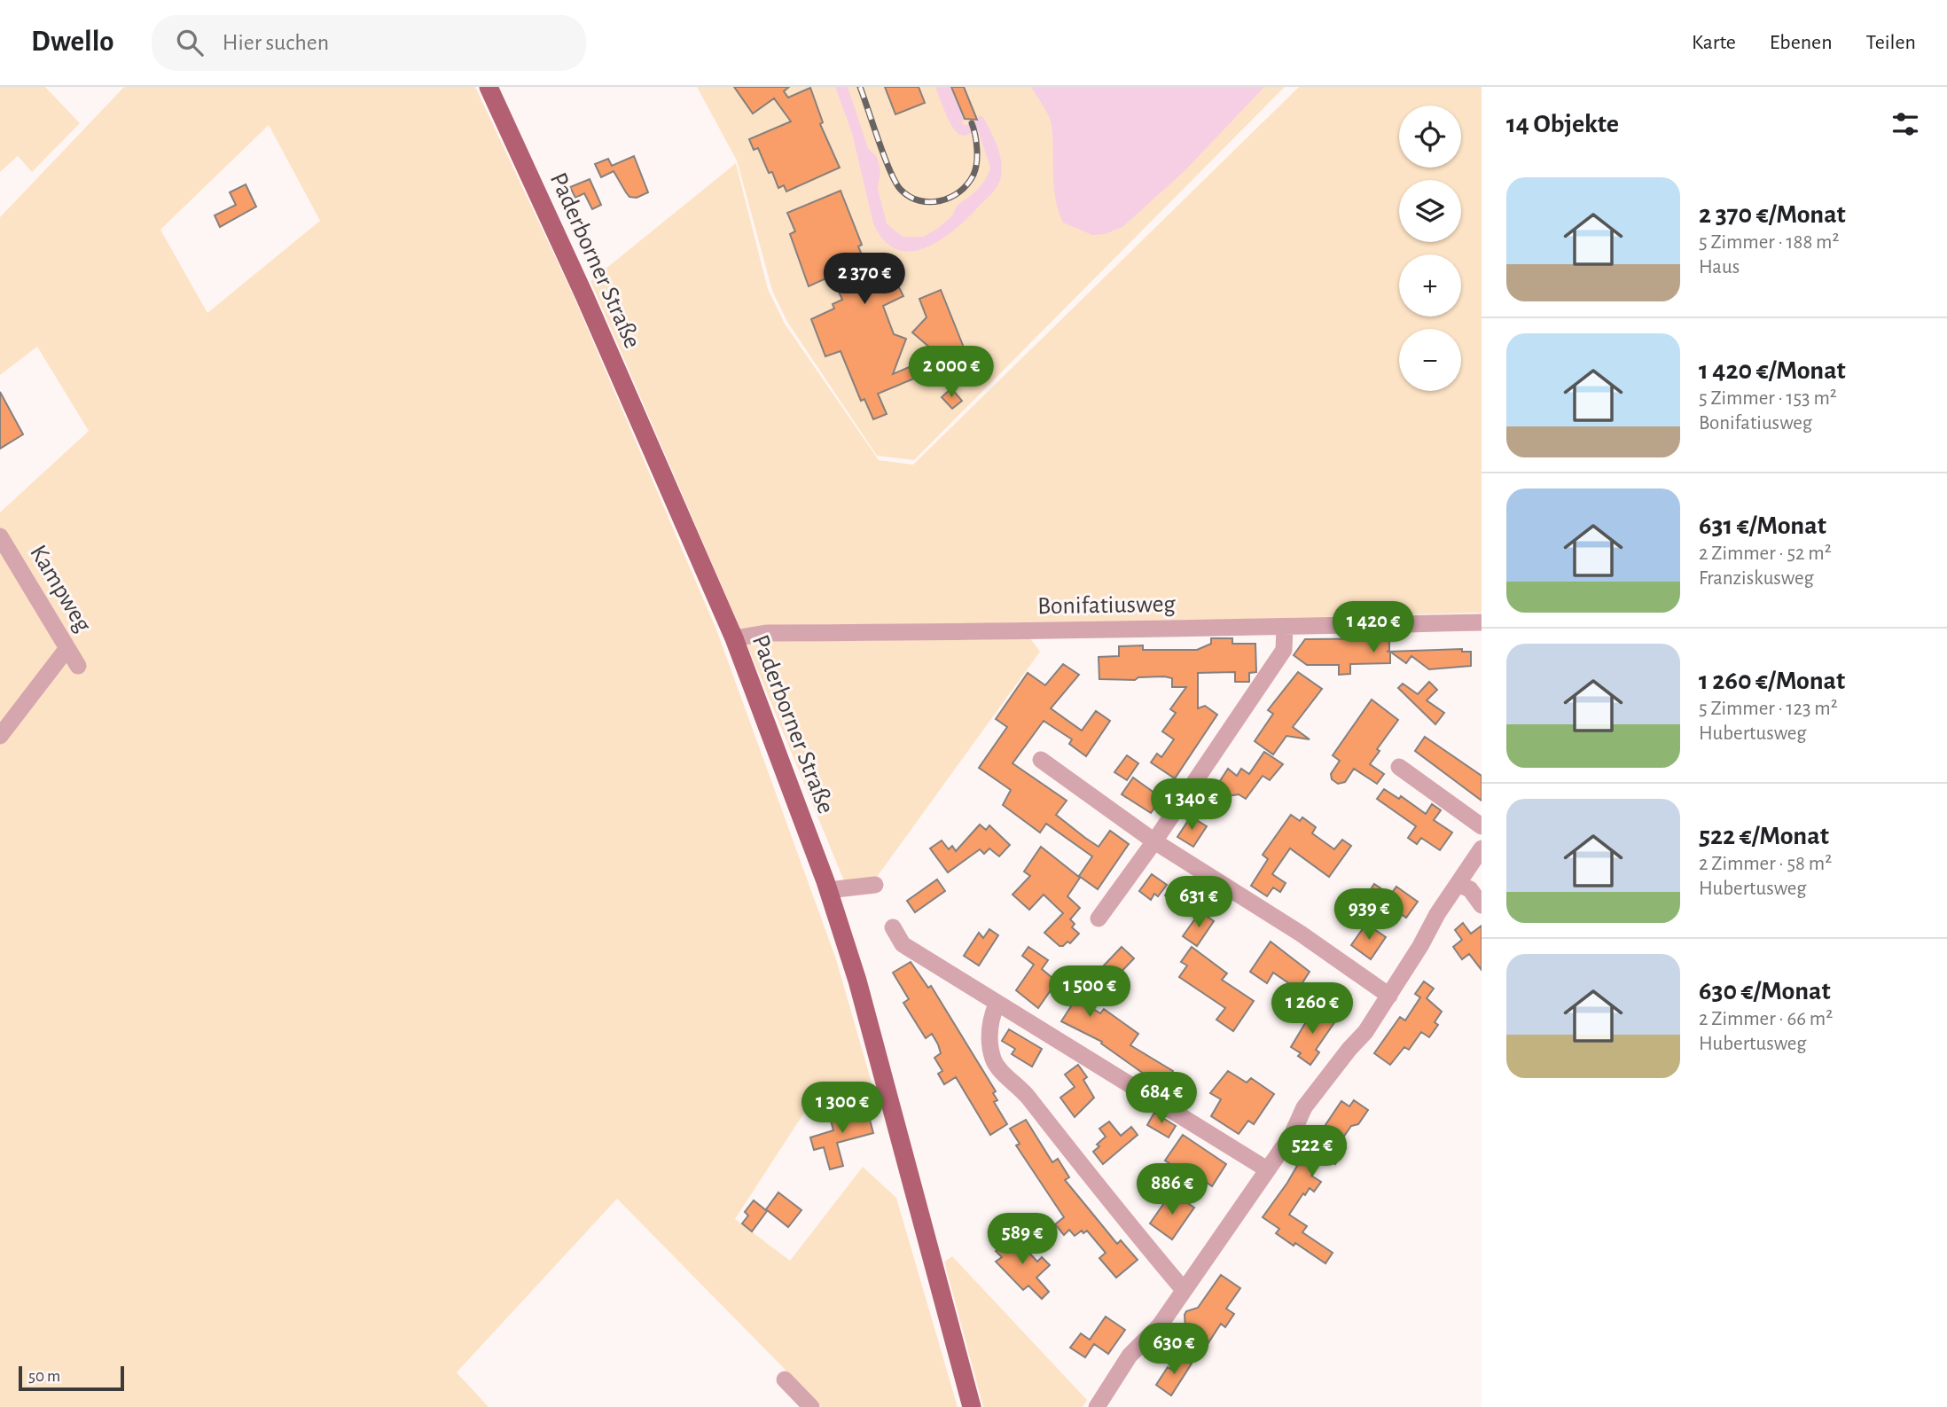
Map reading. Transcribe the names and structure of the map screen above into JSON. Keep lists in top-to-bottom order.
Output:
{
  "streets": {
    "main road": ["Paderborner Straße"],
    "street": ["Kampweg", "Bonifatiusweg"]
  },
  "crossings": [
    ["Paderborner Straße", "Bonifatiusweg"]
  ],
  "scale_bar": "50 m",
  "page": {
    "header": "Dwello",
    "search": "Hier suchen",
    "nav": ["Karte", "Ebenen", "Teilen"],
    "heading": "14 Objekte",
    "map_buttons": ["+", "−"],
    "list": [
      {
        "name": "2 370 €/Monat",
        "note": "5 Zimmer · 188 m² · Haus"
      },
      {
        "name": "1 420 €/Monat",
        "note": "5 Zimmer · 153 m² · Bonifatiusweg"
      },
      {
        "name": "631 €/Monat",
        "note": "2 Zimmer · 52 m² · Franziskusweg"
      },
      {
        "name": "1 260 €/Monat",
        "note": "5 Zimmer · 123 m² · Hubertusweg"
      },
      {
        "name": "522 €/Monat",
        "note": "2 Zimmer · 58 m² · Hubertusweg"
      },
      {
        "name": "630 €/Monat",
        "note": "2 Zimmer · 66 m² · Hubertusweg"
      }
    ],
    "price": [
      "2 370 €",
      "2 000 €",
      "1 420 €",
      "1 340 €",
      "631 €",
      "939 €",
      "1 500 €",
      "1 260 €",
      "684 €",
      "1 300 €",
      "522 €",
      "886 €",
      "589 €",
      "630 €"
    ],
    "scale": "50 m"
  }
}
